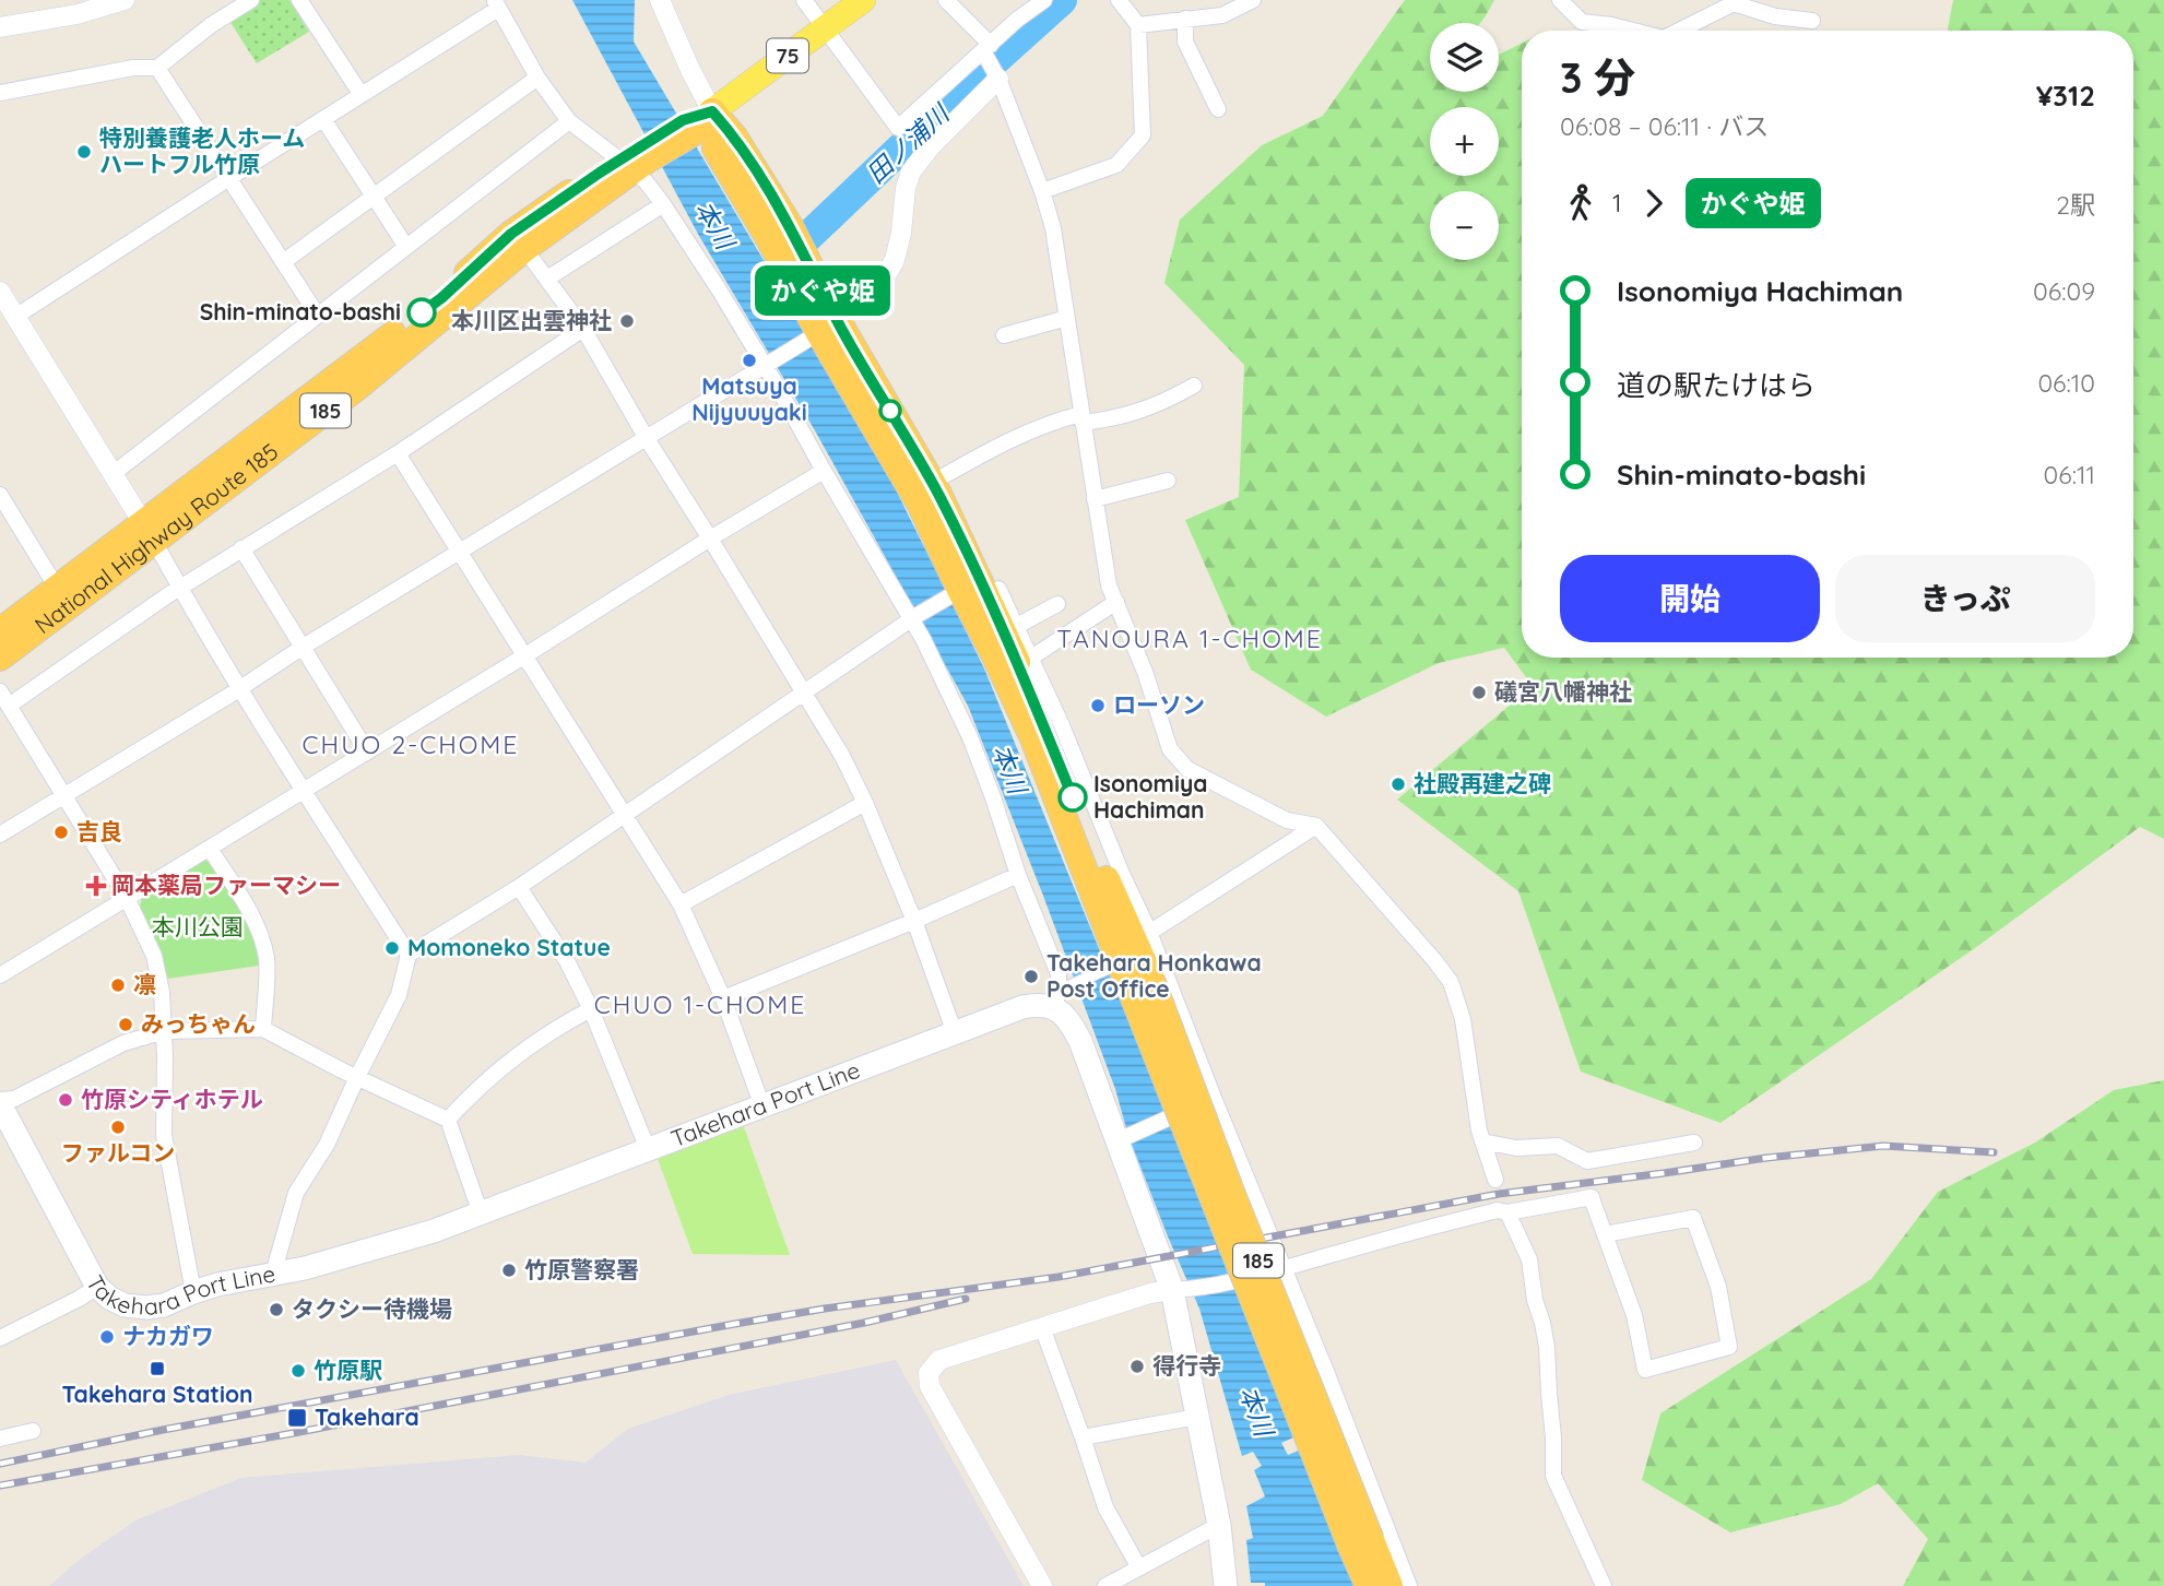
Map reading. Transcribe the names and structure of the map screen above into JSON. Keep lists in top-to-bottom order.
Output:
{
  "streets": {
    "highway": ["185", "National Highway Route 185"],
    "main road": ["75", "Takehara Port Line"]
  },
  "crossings": [
    ["75", "185"],
    ["75", "National Highway Route 185"],
    ["185", "National Highway Route 185"]
  ],
  "districts": ["TANOURA 1-CHOME", "CHUO 2-CHOME", "CHUO 1-CHOME"],
  "water": ["田ノ浦川", "本川"],
  "parks": ["本川公園"],
  "places": {
    "other": [
      "特別養護老人ホーム ハートフル竹原",
      "Shin-minato-bashi",
      "本川区出雲神社",
      "Matsuya Nijyuuyaki",
      "礒宮八幡神社",
      "ローソン",
      "社殿再建之碑",
      "Isonomiya Hachiman",
      "吉良",
      "Momoneko Statue",
      "Takehara Honkawa Post Office",
      "凛",
      "みっちゃん",
      "竹原シティホテル",
      "ファルコン",
      "竹原警察署",
      "タクシー待機場",
      "ナカガワ",
      "得行寺",
      "竹原駅"
    ],
    "health": ["岡本薬局ファーマシー"],
    "transit": ["Takehara Station", "Takehara"]
  },
  "lines": ["bus line かぐや姫"],
  "page": {
    "on_map": "かぐや姫",
    "map_buttons": ["+", "−"],
    "heading": ["3 分", "06:08 – 06:11 · バス", "¥312"],
    "legs": ["1", "かぐや姫", "2駅"],
    "list": [
      {
        "name": "Isonomiya Hachiman",
        "value": "06:09"
      },
      {
        "name": "道の駅たけはら",
        "value": "06:10"
      },
      {
        "name": "Shin-minato-bashi",
        "value": "06:11"
      }
    ],
    "buttons": ["開始", "きっぷ"]
  }
}
